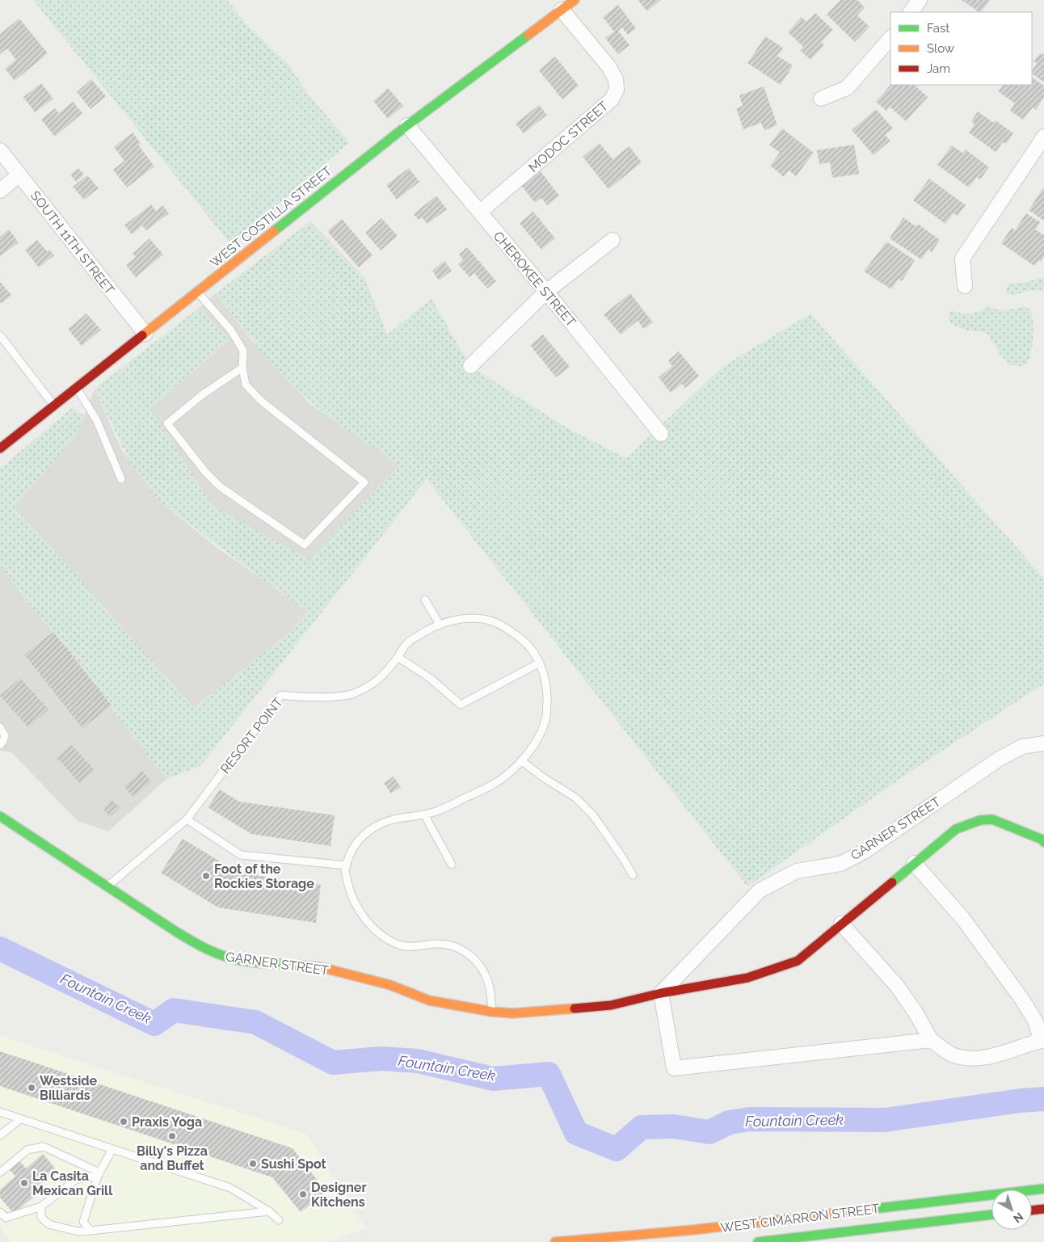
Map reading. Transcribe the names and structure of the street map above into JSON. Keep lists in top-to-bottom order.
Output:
{
  "streets": {
    "main road": ["WEST COSTILLA STREET", "GARNER STREET", "WEST CIMARRON STREET"],
    "street": ["MODOC STREET", "SOUTH 11TH STREET", "CHEROKEE STREET"],
    "lane": ["RESORT POINT"]
  },
  "crossings": [
    ["MODOC STREET", "WEST COSTILLA STREET"],
    ["MODOC STREET", "CHEROKEE STREET"],
    ["WEST COSTILLA STREET", "SOUTH 11TH STREET"],
    ["WEST COSTILLA STREET", "CHEROKEE STREET"],
    ["RESORT POINT", "GARNER STREET"]
  ],
  "water": ["Fountain Creek"],
  "places": [
    "Foot of the Rockies Storage",
    "Westside Billiards",
    "Praxis Yoga",
    "Billy's Pizza and Buffet",
    "Sushi Spot",
    "La Casita Mexican Grill",
    "Designer Kitchens"
  ],
  "legend": ["Fast", "Slow", "Jam"],
  "north": "bottom right"
}
